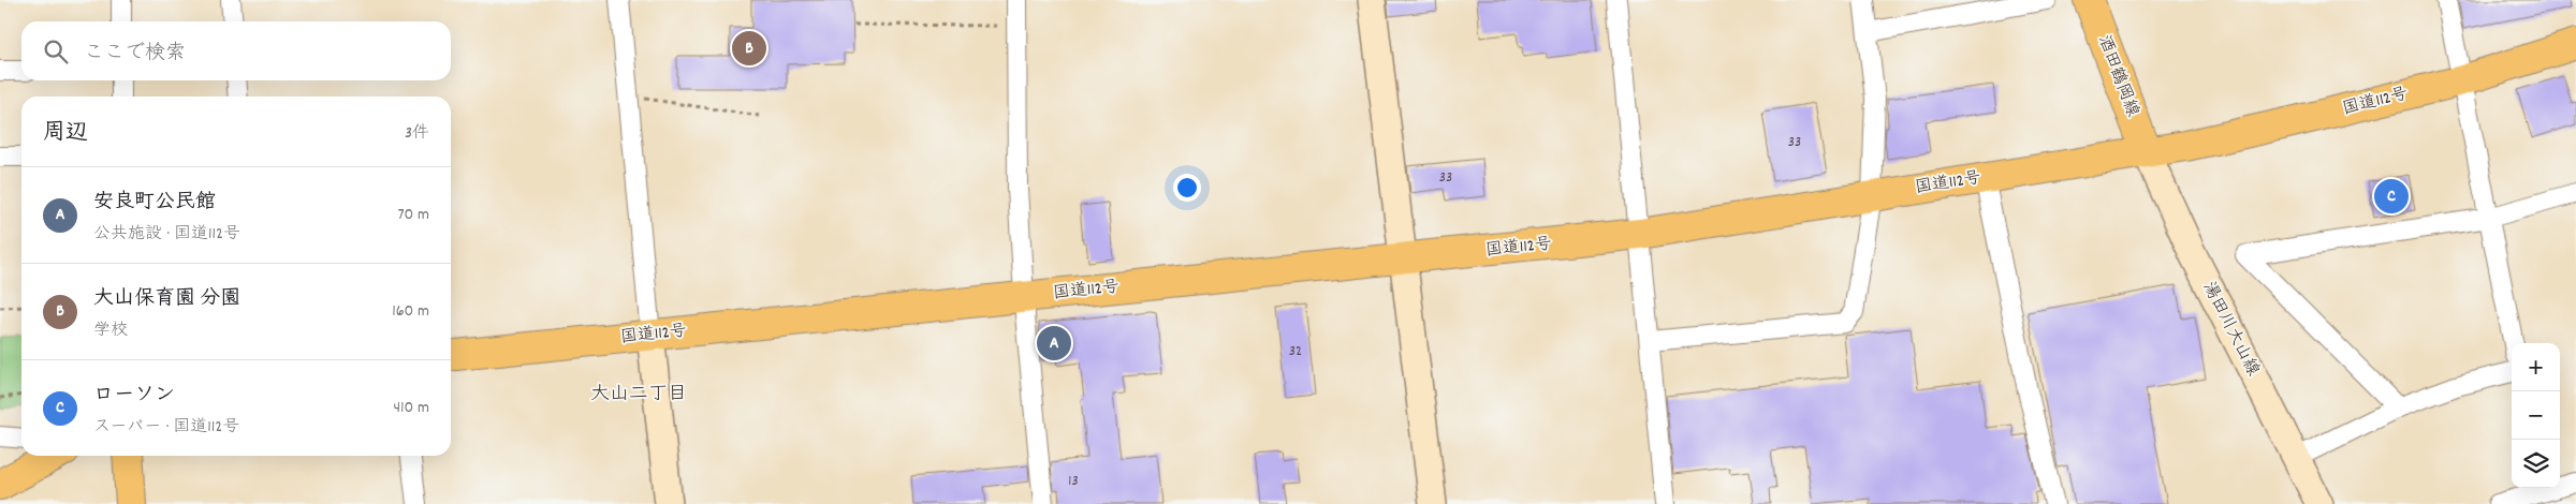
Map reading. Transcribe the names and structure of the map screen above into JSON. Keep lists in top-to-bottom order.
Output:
{
  "streets": {
    "main road": ["酒田鶴岡線", "国道112号"],
    "street": ["湯田川大山線"]
  },
  "crossings": [
    ["酒田鶴岡線", "国道112号"],
    ["酒田鶴岡線", "湯田川大山線"],
    ["国道112号", "湯田川大山線"]
  ],
  "districts": ["大山二丁目"],
  "house_numbers": [
    "33",
    "33",
    "32",
    "13"
  ],
  "page": {
    "search": "ここで検索",
    "pins": ["B", "C", "A"],
    "heading": ["周辺", "3件"],
    "list": [
      {
        "mark": "A",
        "name": "安良町公民館",
        "note": "公共施設 · 国道112号",
        "value": "70 m"
      },
      {
        "mark": "B",
        "name": "大山保育園 分園",
        "note": "学校",
        "value": "160 m"
      },
      {
        "mark": "C",
        "name": "ローソン",
        "note": "スーパー · 国道112号",
        "value": "410 m"
      }
    ],
    "map_buttons": ["+", "−"]
  }
}
